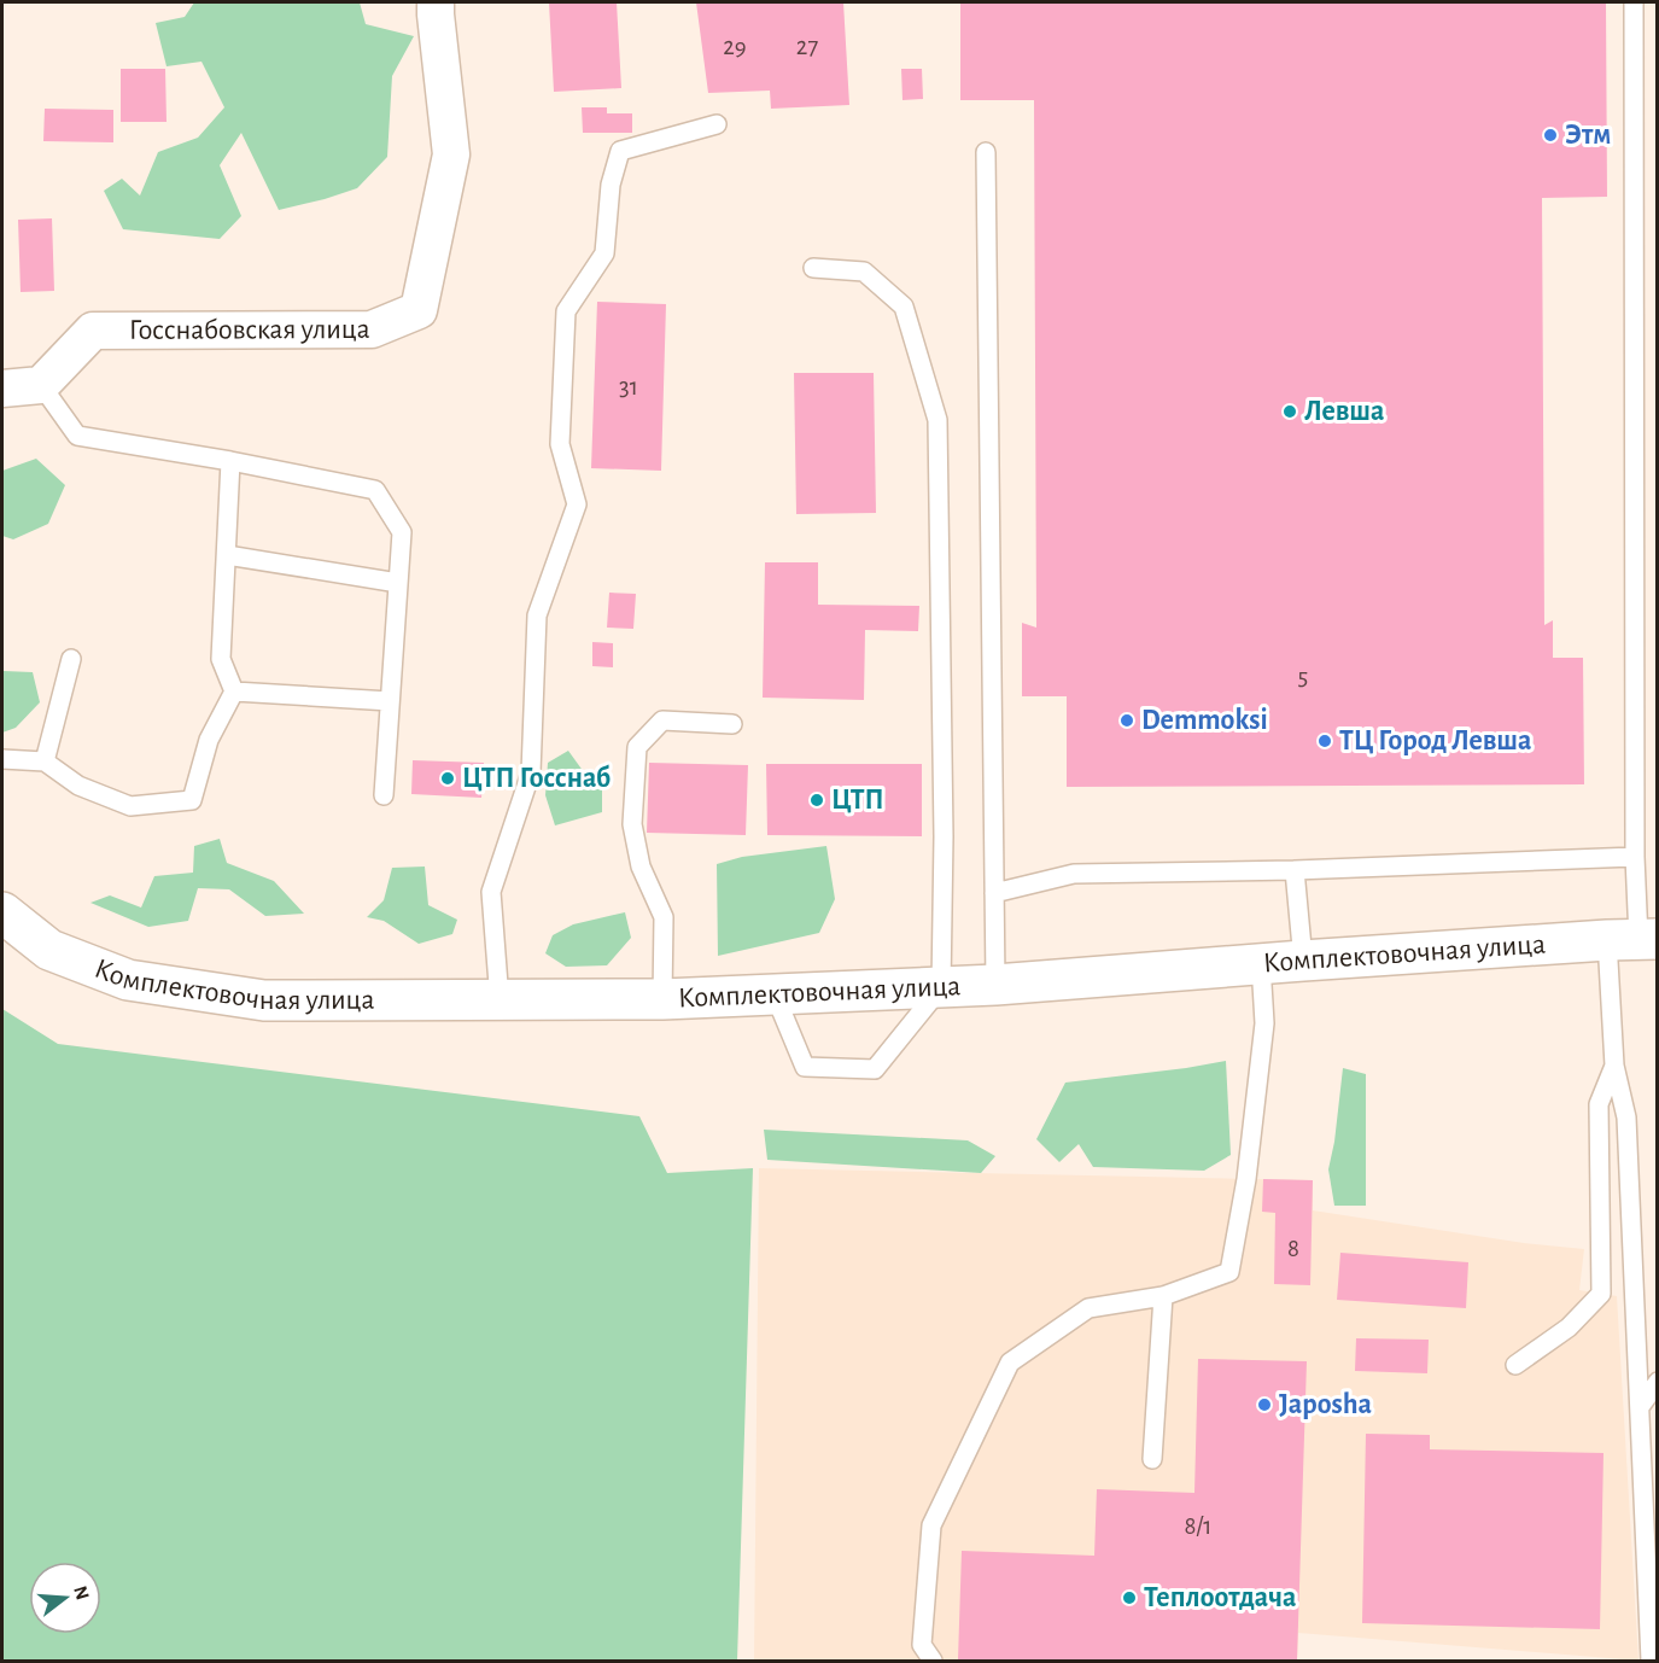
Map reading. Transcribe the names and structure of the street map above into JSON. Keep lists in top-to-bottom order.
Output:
{
  "streets": {
    "street": ["Госснабовская улица", "Комплектовочная улица"]
  },
  "places": [
    "Этм",
    "Левша",
    "Demmoksi",
    "ТЦ Город Левша",
    "ЦТП Госснаб",
    "ЦТП",
    "Japosha",
    "Теплоотдача"
  ],
  "house_numbers": [
    "29",
    "27",
    "31",
    "5",
    "8",
    "8/1"
  ],
  "north": "right"
}
